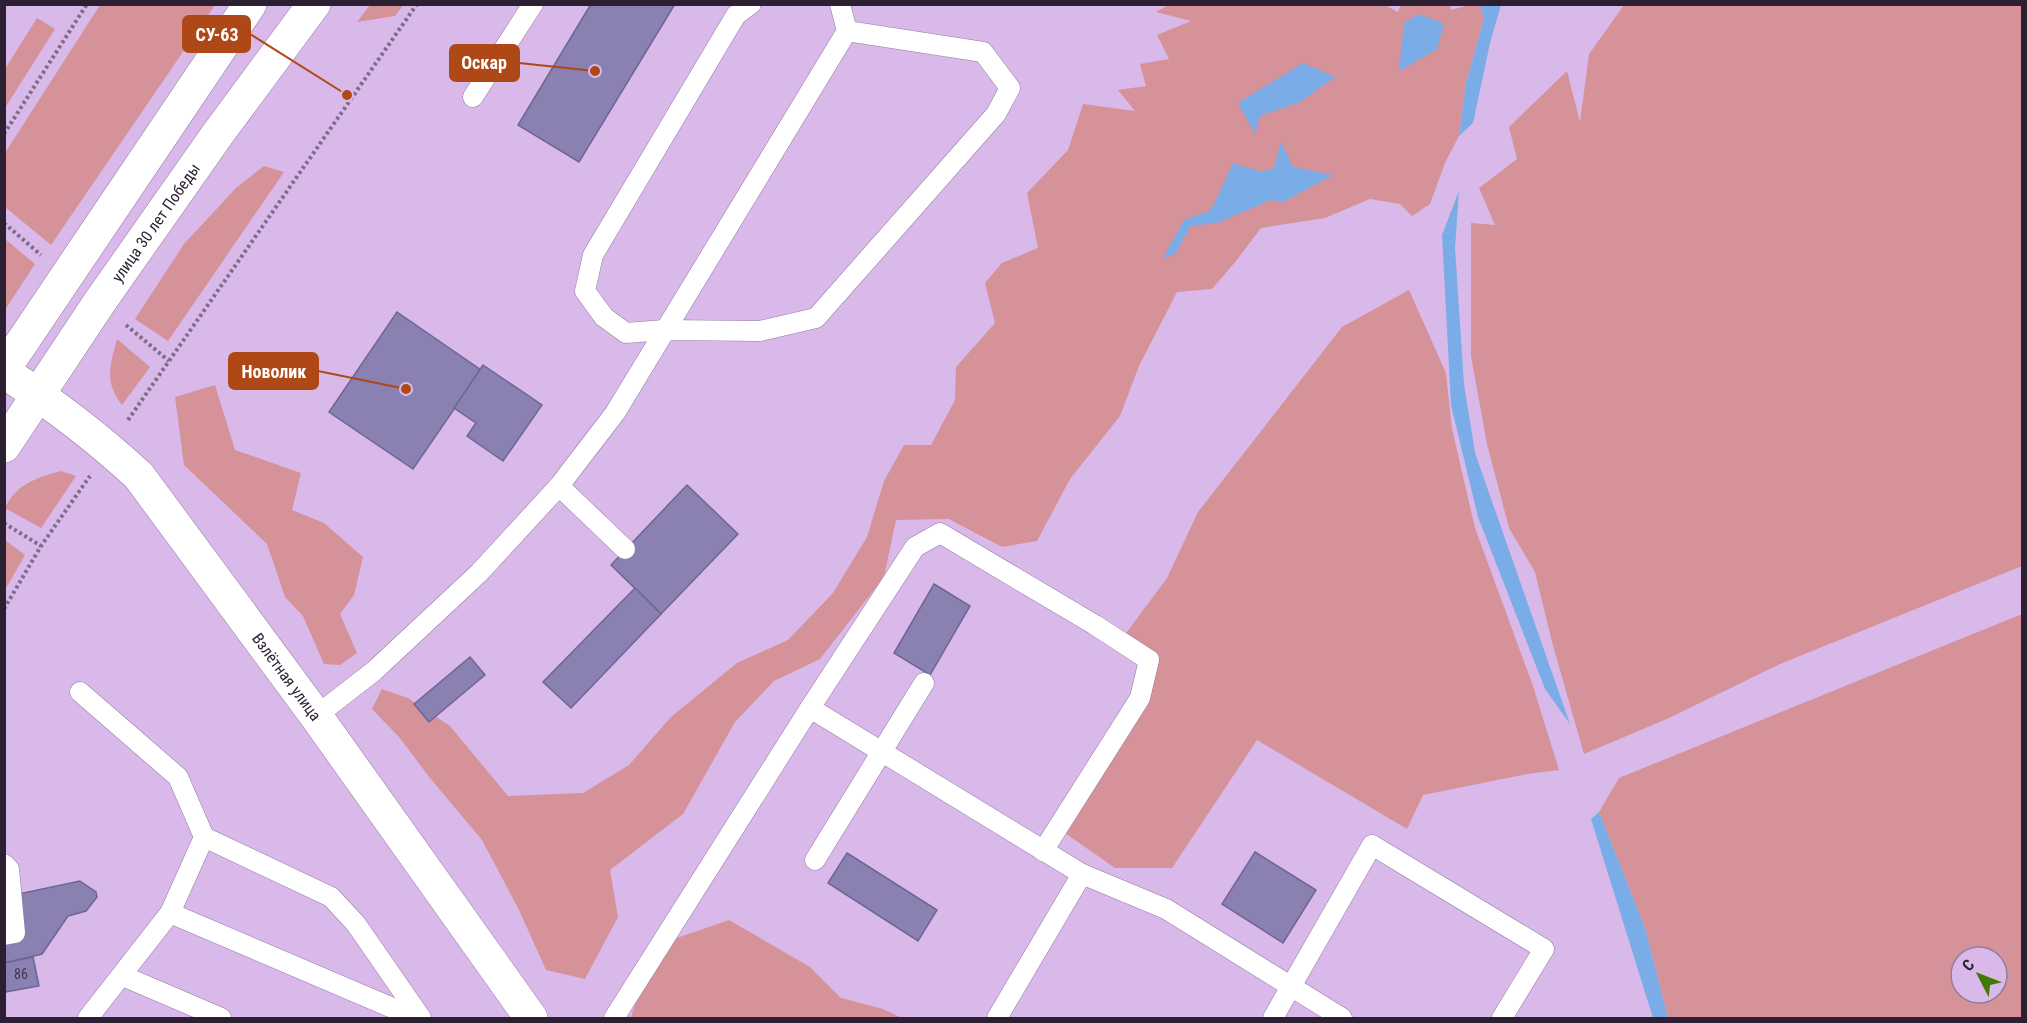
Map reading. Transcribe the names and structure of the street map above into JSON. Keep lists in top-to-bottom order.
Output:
{
  "streets": {
    "main road": ["улица 30 лет Победы", "Взлётная улица"]
  },
  "crossings": [
    ["улица 30 лет Победы", "Взлётная улица"]
  ],
  "places": ["Оскар", "СУ-63", "Новолик"],
  "house_numbers": ["86"],
  "north": "top left"
}
